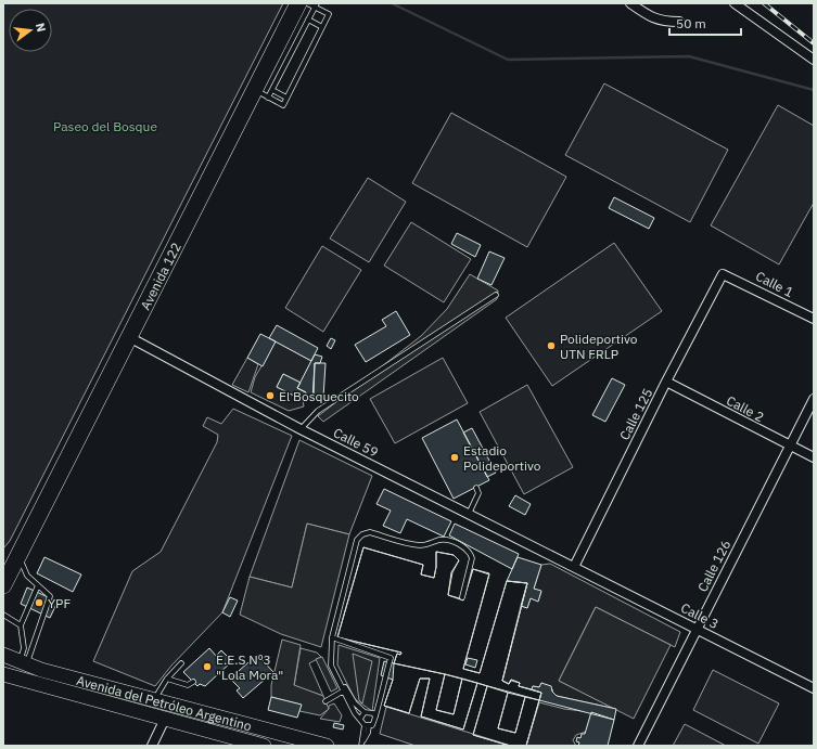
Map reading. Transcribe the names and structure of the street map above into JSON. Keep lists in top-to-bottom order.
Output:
{
  "streets": {
    "highway": ["Avenida 122"],
    "main road": ["Avenida del Petróleo Argentino"],
    "street": [
      "Calle 1",
      "Calle 2",
      "Calle 125",
      "Calle 59",
      "Calle 126",
      "Calle 3"
    ]
  },
  "crossings": [
    ["Avenida 122", "Calle 59"],
    ["Calle 1", "Calle 125"],
    ["Calle 2", "Calle 125"],
    ["Calle 2", "Calle 126"],
    ["Calle 125", "Calle 59"],
    ["Calle 125", "Calle 3"],
    ["Calle 59", "Calle 3"],
    ["Calle 126", "Calle 3"]
  ],
  "parks": ["Paseo del Bosque"],
  "places": [
    "Polideportivo UTN FRLP",
    "El Bosquecito",
    "Estadio Polideportivo",
    "YPF",
    "E.E.S Nº3 \"Lola Mora\""
  ],
  "scale_bar": "50 m",
  "north": "right"
}
